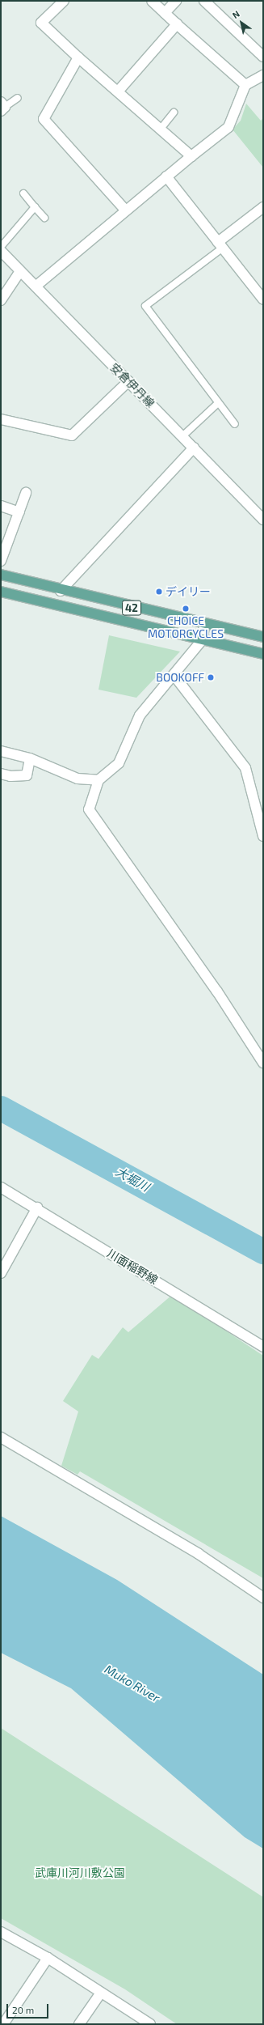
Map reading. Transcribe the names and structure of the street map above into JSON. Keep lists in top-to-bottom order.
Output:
{
  "streets": {
    "main road": ["42"],
    "street": ["安倉伊丹線", "川面稲野線"]
  },
  "water": ["大堀川", "Muko River"],
  "parks": ["武庫川河川敷公園"],
  "places": ["デイリー", "CHOICE MOTORCYCLES", "BOOKOFF"],
  "scale_bar": "20 m",
  "north": "top left"
}
